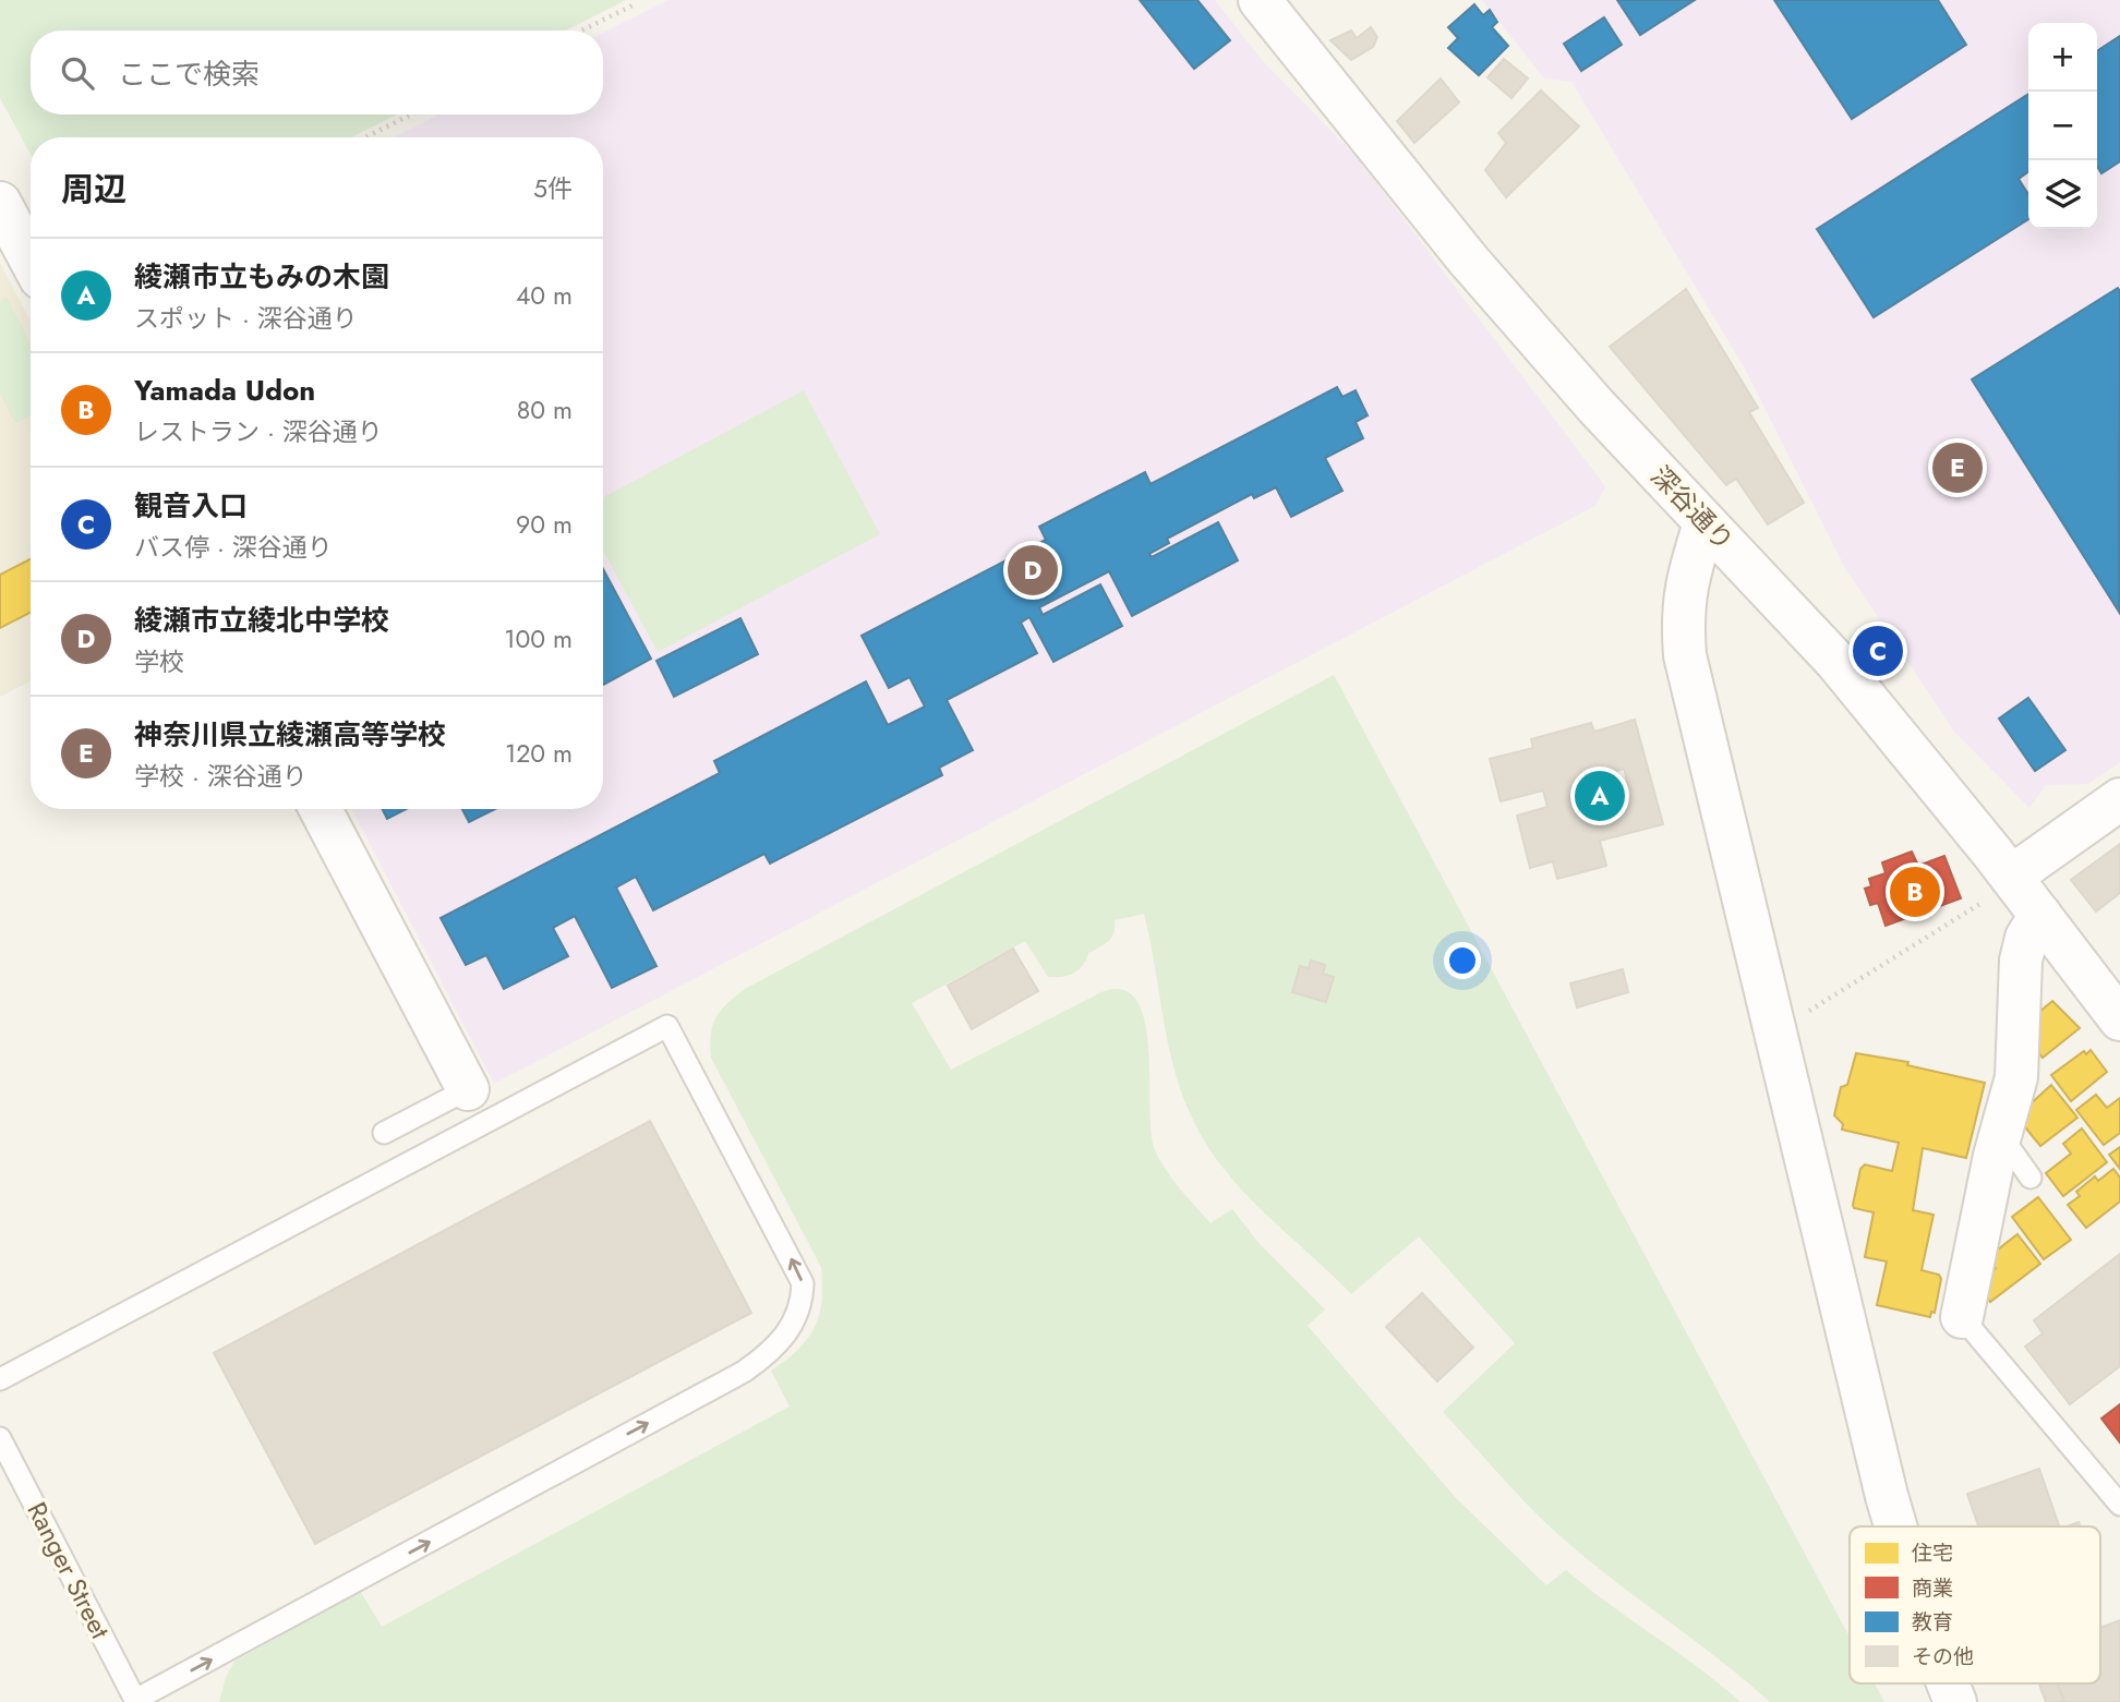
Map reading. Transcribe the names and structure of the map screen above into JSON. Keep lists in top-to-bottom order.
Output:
{
  "streets": {
    "street": ["深谷通り"],
    "lane": ["Ranger Street"]
  },
  "legend": [
    "住宅",
    "商業",
    "教育",
    "その他"
  ],
  "page": {
    "map_buttons": ["+", "−"],
    "search": "ここで検索",
    "heading": ["周辺", "5件"],
    "list": [
      {
        "mark": "A",
        "name": "綾瀬市立もみの木園",
        "note": "スポット · 深谷通り",
        "value": "40 m"
      },
      {
        "mark": "B",
        "name": "Yamada Udon",
        "note": "レストラン · 深谷通り",
        "value": "80 m"
      },
      {
        "mark": "C",
        "name": "観音入口",
        "note": "バス停 · 深谷通り",
        "value": "90 m"
      },
      {
        "mark": "D",
        "name": "綾瀬市立綾北中学校",
        "note": "学校",
        "value": "100 m"
      },
      {
        "mark": "E",
        "name": "神奈川県立綾瀬高等学校",
        "note": "学校 · 深谷通り",
        "value": "120 m"
      }
    ],
    "pins": [
      "E",
      "D",
      "C",
      "A",
      "B"
    ]
  }
}
